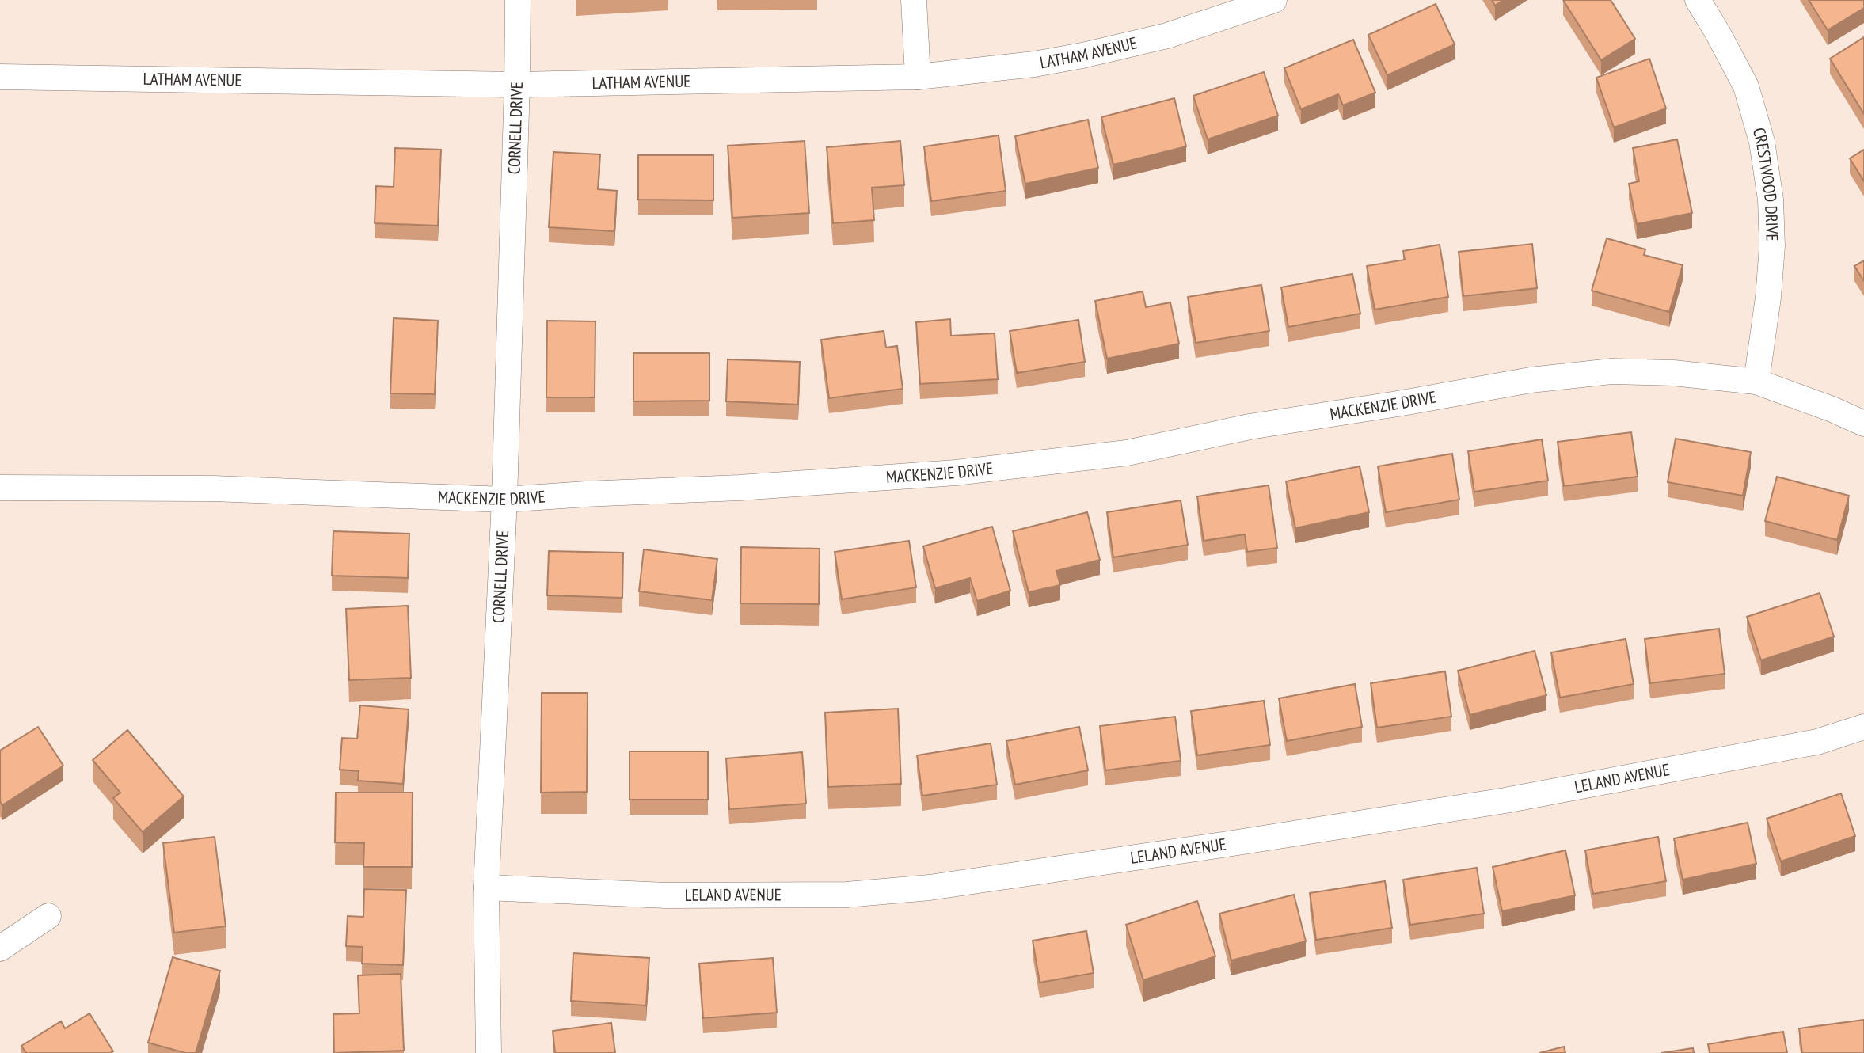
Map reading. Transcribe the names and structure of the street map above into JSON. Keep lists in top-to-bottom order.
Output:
{
  "streets": {
    "street": [
      "LATHAM AVENUE",
      "CORNELL DRIVE",
      "CRESTWOOD DRIVE",
      "MACKENZIE DRIVE",
      "LELAND AVENUE"
    ]
  },
  "crossings": [
    ["LATHAM AVENUE", "CORNELL DRIVE"],
    ["CORNELL DRIVE", "MACKENZIE DRIVE"],
    ["CORNELL DRIVE", "LELAND AVENUE"],
    ["CRESTWOOD DRIVE", "MACKENZIE DRIVE"]
  ]
}
